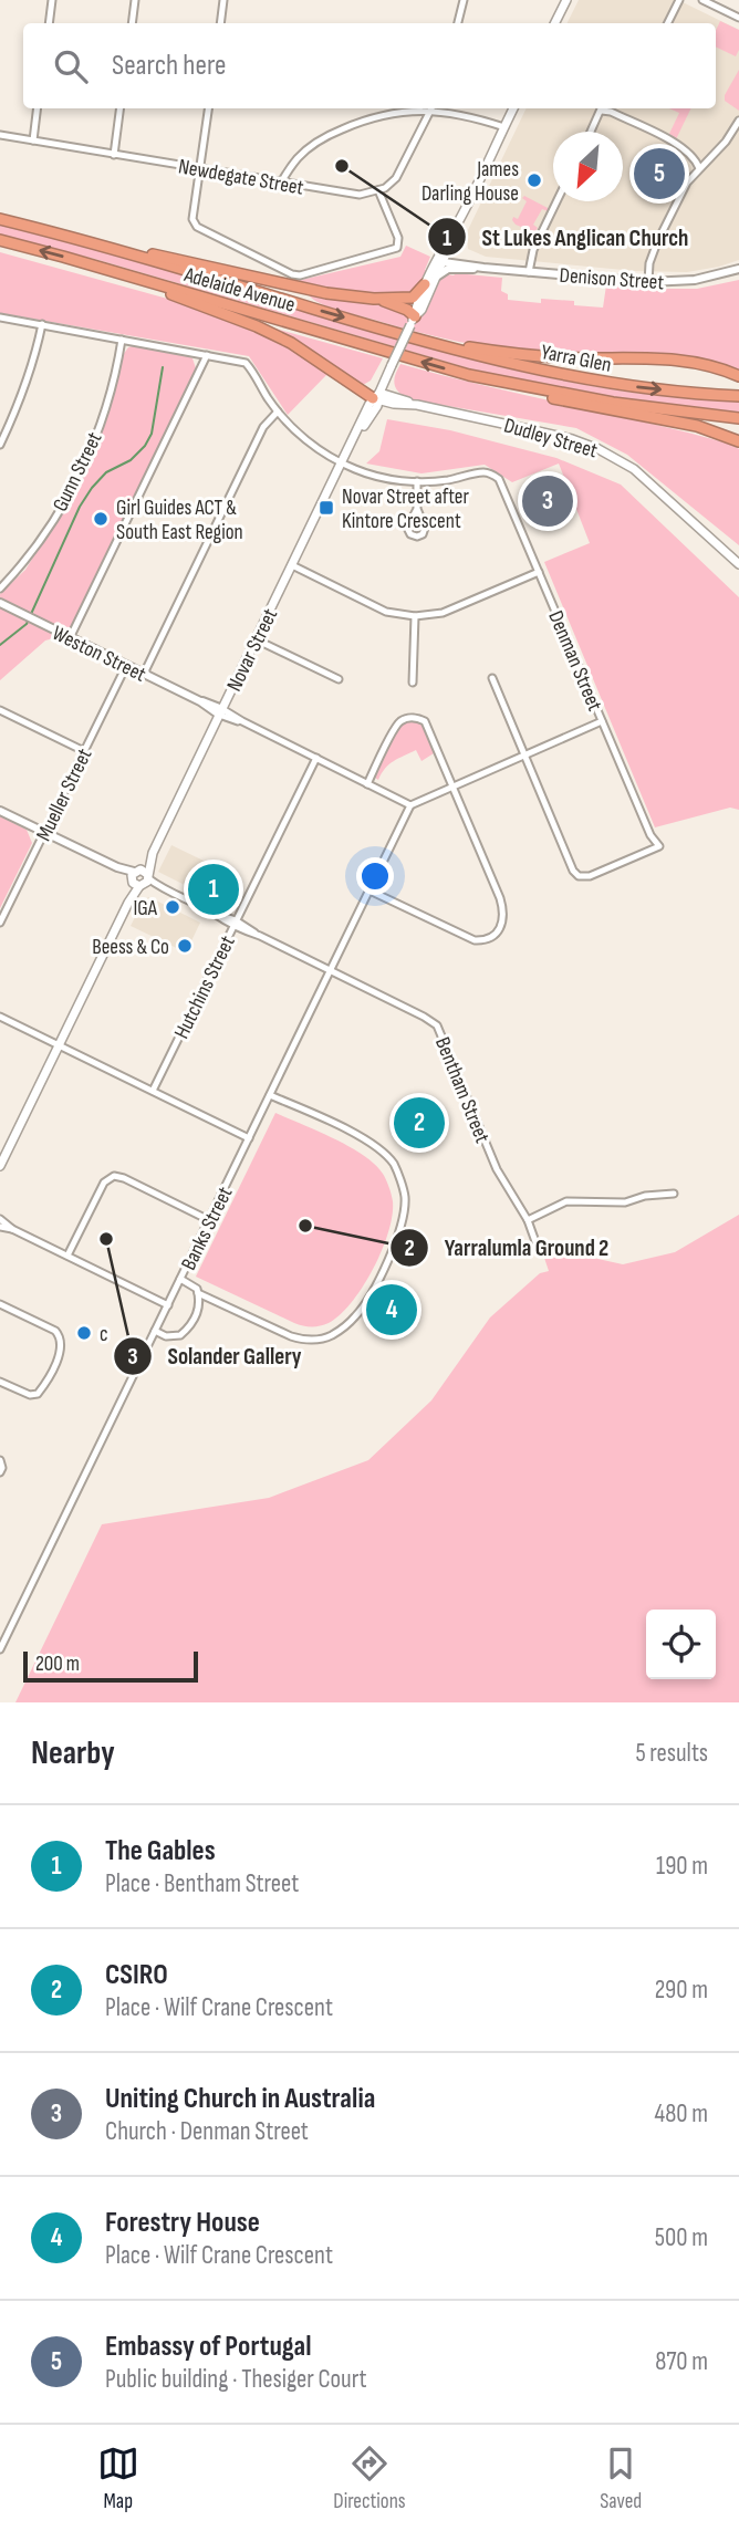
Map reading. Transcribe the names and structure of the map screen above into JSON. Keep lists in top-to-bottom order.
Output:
{
  "streets": {
    "highway": ["Adelaide Avenue", "Yarra Glen"],
    "main road": ["Dudley Street", "Novar Street"],
    "street": [
      "Newdegate Street",
      "Denison Street",
      "Gunn Street",
      "Weston Street",
      "Denman Street",
      "Mueller Street",
      "Hutchins Street",
      "Bentham Street",
      "Banks Street"
    ]
  },
  "crossings": [
    ["Adelaide Avenue", "Yarra Glen"],
    ["Dudley Street", "Novar Street"],
    ["Novar Street", "Weston Street"],
    ["Novar Street", "Bentham Street"],
    ["Weston Street", "Mueller Street"],
    ["Weston Street", "Hutchins Street"],
    ["Weston Street", "Banks Street"],
    ["Mueller Street", "Bentham Street"],
    ["Hutchins Street", "Bentham Street"],
    ["Bentham Street", "Banks Street"]
  ],
  "places": {
    "other": [
      "St Lukes Anglican Church",
      "James Darling House",
      "Girl Guides ACT & South East Region",
      "IGA",
      "Beess & Co",
      "Yarralumla Ground 2",
      "Solander Gallery",
      "c"
    ],
    "transit": ["Novar Street after Kintore Crescent"]
  },
  "scale_bar": "200 m",
  "north": "bottom left",
  "page": {
    "search": "Search here",
    "pins": [
      "5",
      "3",
      "1",
      "2",
      "4"
    ],
    "scale": "200 m",
    "heading": ["Nearby", "5 results"],
    "list": [
      {
        "mark": "1",
        "name": "The Gables",
        "note": "Place · Bentham Street",
        "value": "190 m"
      },
      {
        "mark": "2",
        "name": "CSIRO",
        "note": "Place · Wilf Crane Crescent",
        "value": "290 m"
      },
      {
        "mark": "3",
        "name": "Uniting Church in Australia",
        "note": "Church · Denman Street",
        "value": "480 m"
      },
      {
        "mark": "4",
        "name": "Forestry House",
        "note": "Place · Wilf Crane Crescent",
        "value": "500 m"
      },
      {
        "mark": "5",
        "name": "Embassy of Portugal",
        "note": "Public building · Thesiger Court",
        "value": "870 m"
      }
    ],
    "nav": ["Map", "Directions", "Saved"]
  }
}
